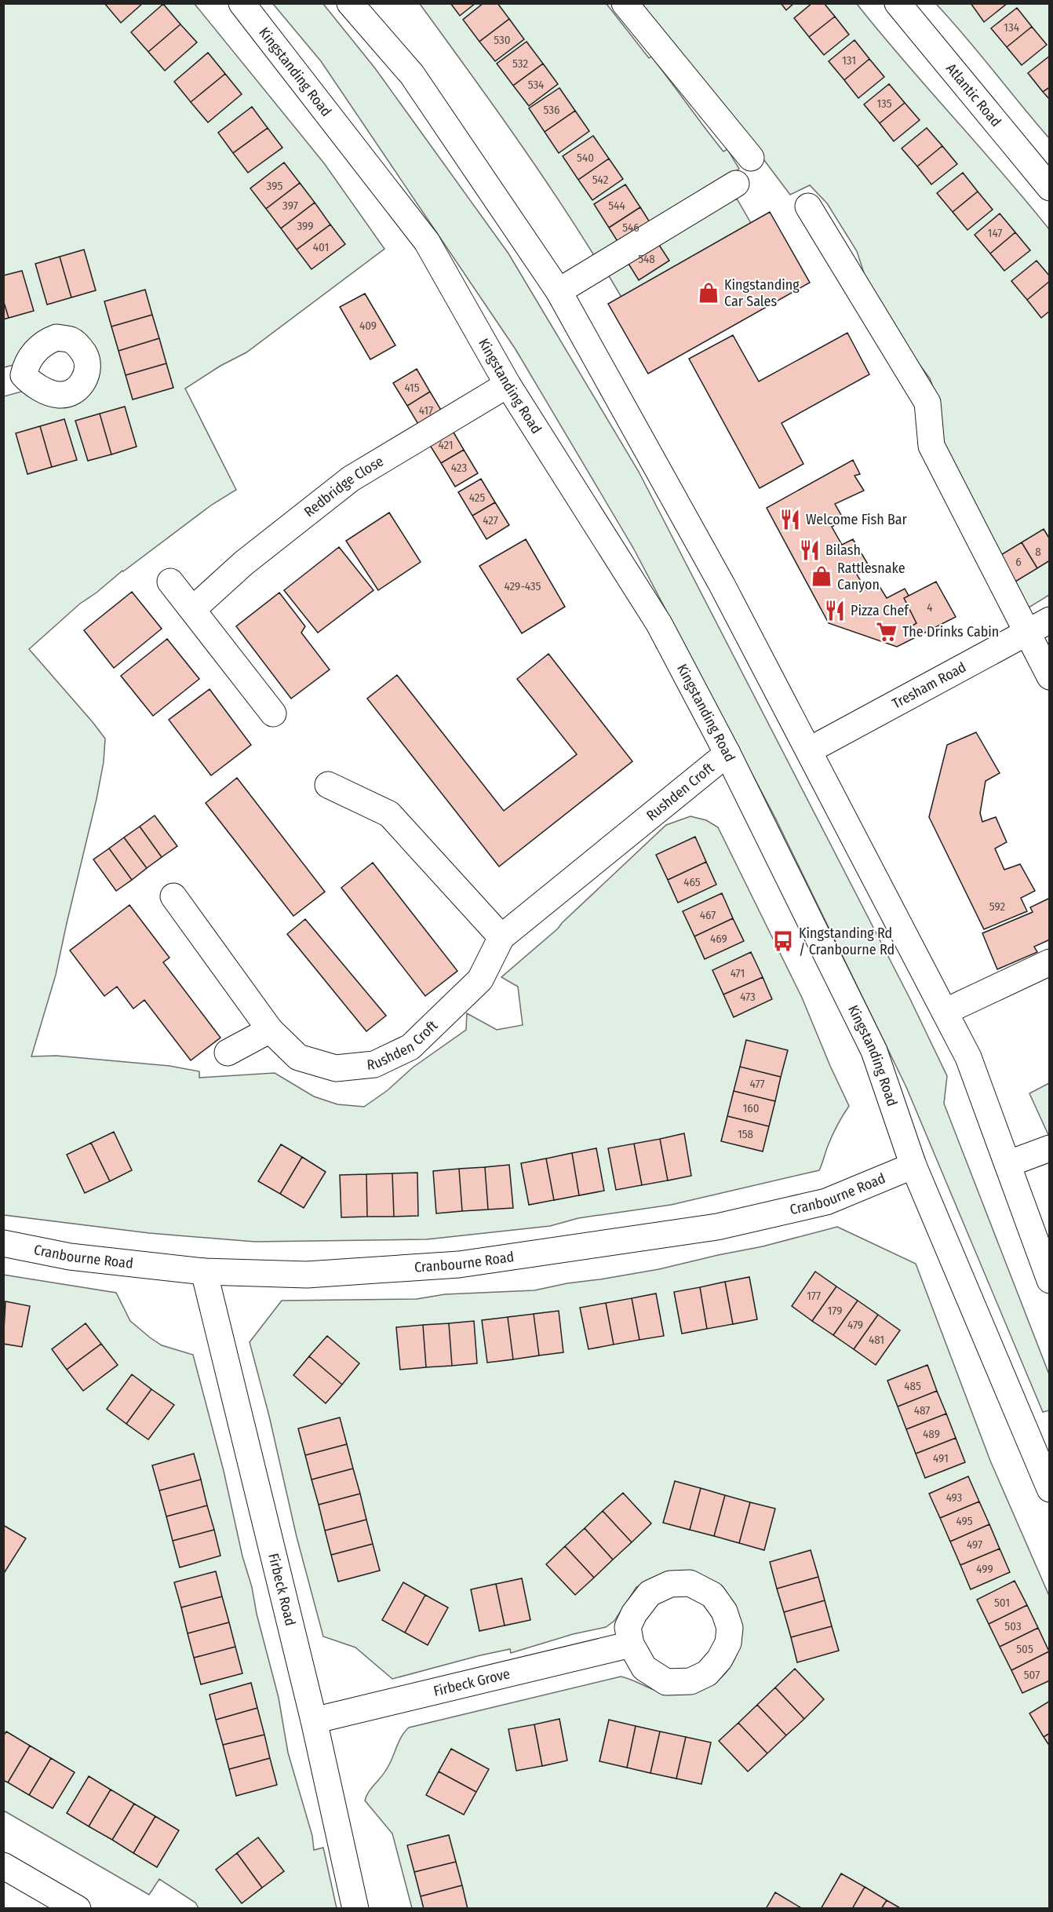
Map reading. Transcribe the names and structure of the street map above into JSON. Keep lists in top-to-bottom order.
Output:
{
  "streets": {
    "street": [
      "Kingstanding Road",
      "Atlantic Road",
      "Redbridge Close",
      "Tresham Road",
      "Rushden Croft",
      "Cranbourne Road",
      "Firbeck Road",
      "Firbeck Grove"
    ]
  },
  "crossings": [
    ["Kingstanding Road", "Redbridge Close"],
    ["Kingstanding Road", "Rushden Croft"],
    ["Kingstanding Road", "Cranbourne Road"],
    ["Cranbourne Road", "Firbeck Road"],
    ["Firbeck Road", "Firbeck Grove"]
  ],
  "places": {
    "shop": ["Kingstanding Car Sales", "Rattlesnake Canyon"],
    "restaurant": ["Welcome Fish Bar", "Bilash", "Pizza Chef"],
    "supermarket": ["The Drinks Cabin"],
    "bus stop": ["Kingstanding Rd / Cranbourne Rd"]
  },
  "house_numbers": [
    "134",
    "530",
    "131",
    "532",
    "534",
    "135",
    "536",
    "540",
    "542",
    "395",
    "397",
    "544",
    "399",
    "546",
    "147",
    "401",
    "548",
    "409",
    "415",
    "417",
    "421",
    "423",
    "425",
    "427",
    "8",
    "6",
    "429-435",
    "4",
    "465",
    "592",
    "467",
    "469",
    "471",
    "473",
    "477",
    "160",
    "158",
    "177",
    "179",
    "479",
    "481",
    "485",
    "487",
    "489",
    "491",
    "493",
    "495",
    "497",
    "499",
    "501",
    "503",
    "505",
    "507"
  ]
}
